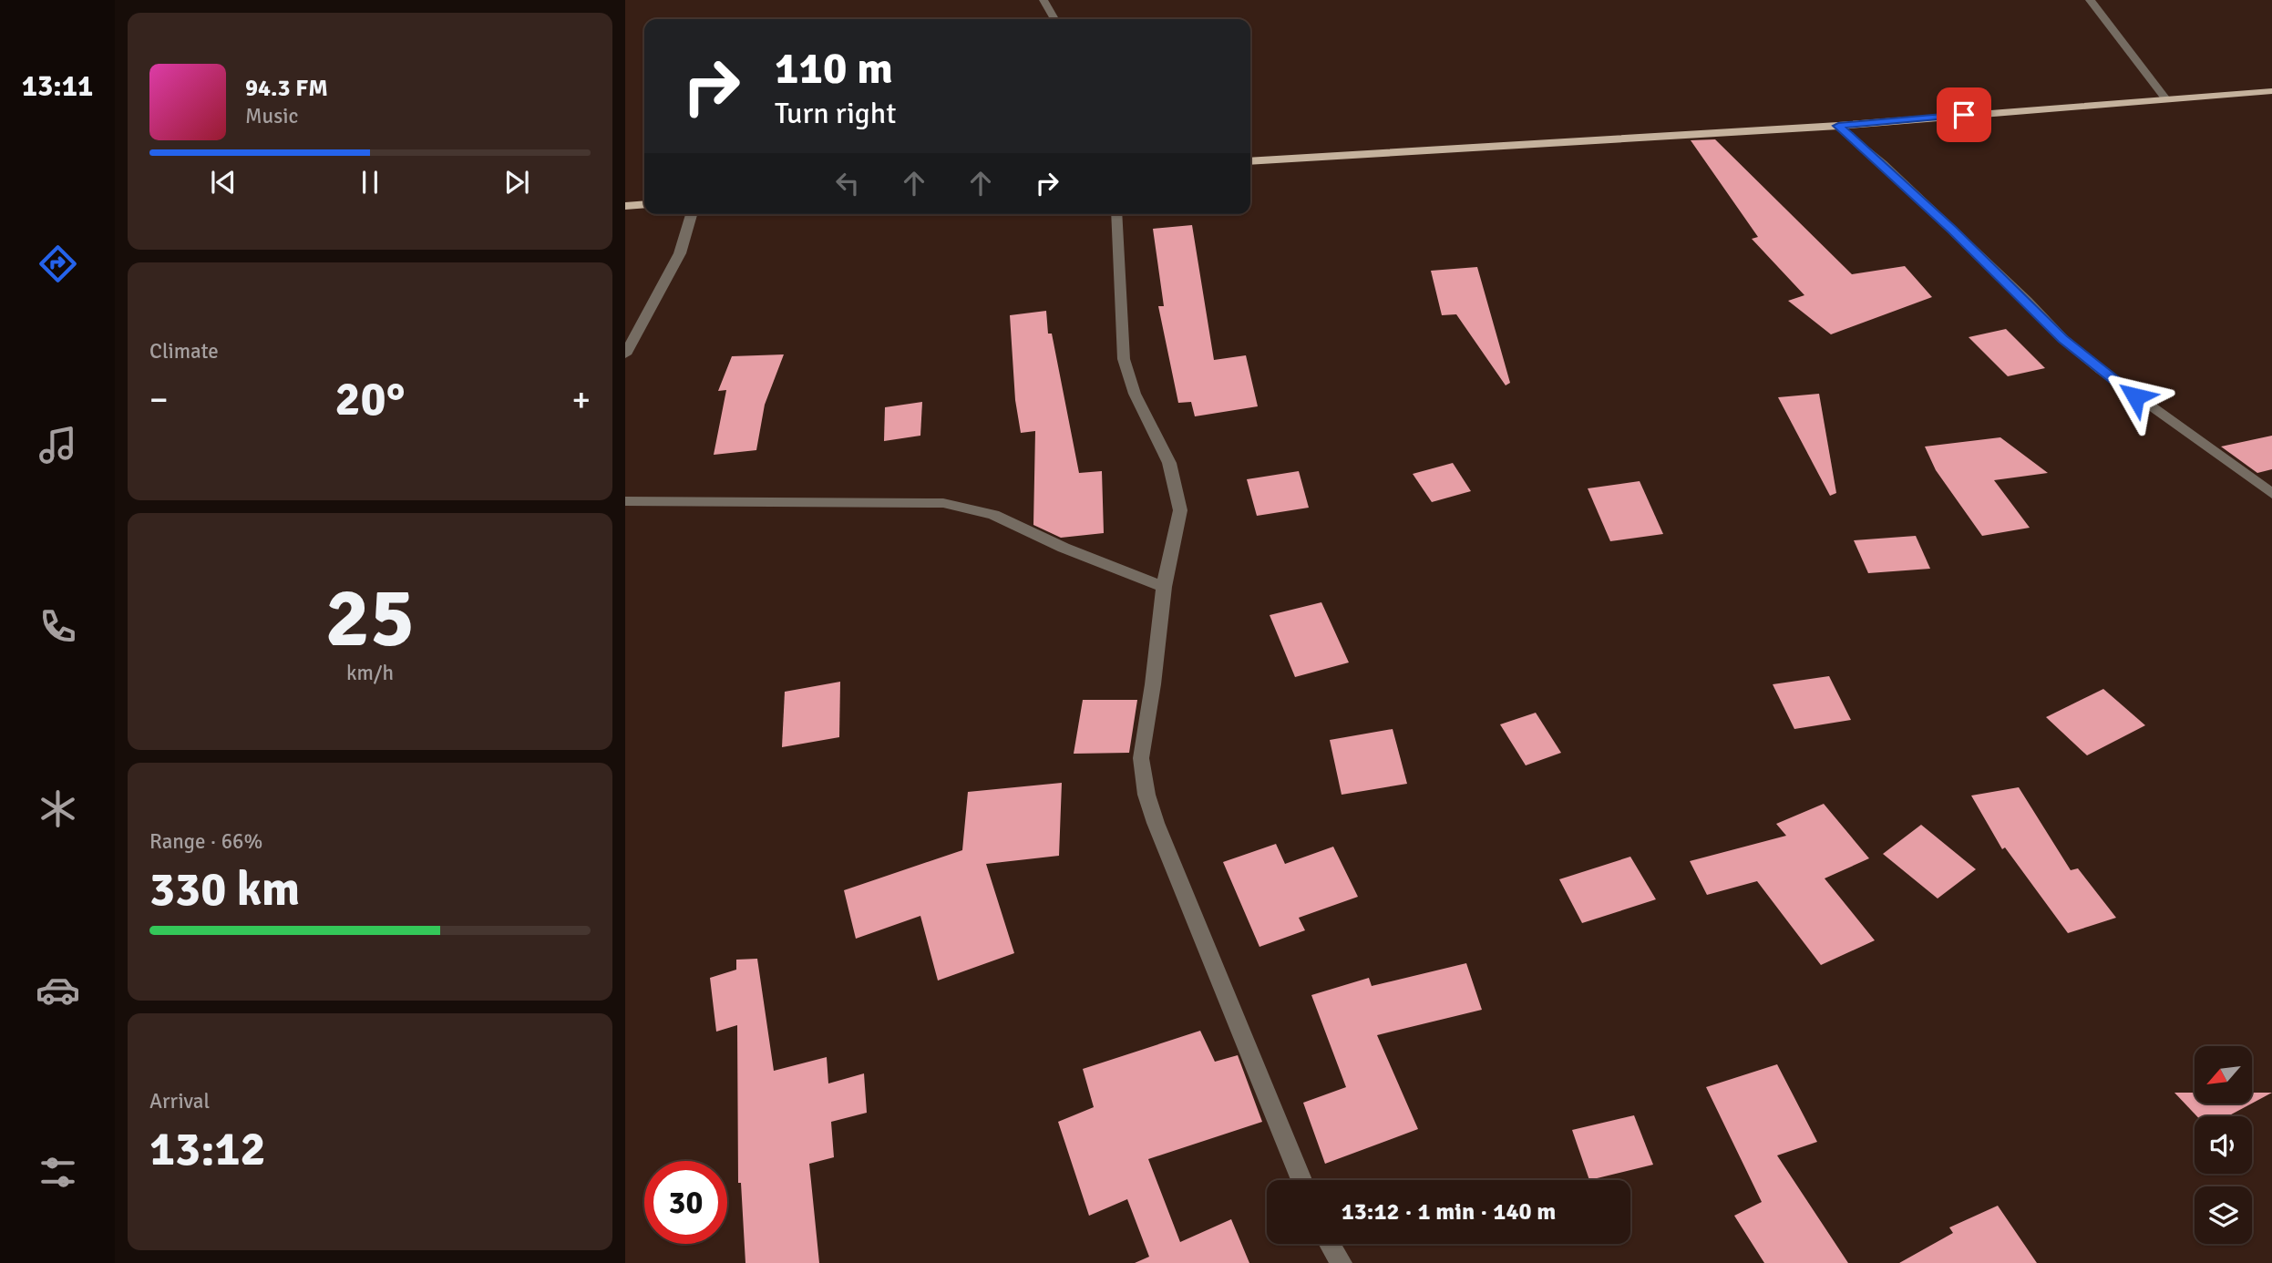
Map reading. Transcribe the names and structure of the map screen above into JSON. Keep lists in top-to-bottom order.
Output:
{
  "north": "bottom left",
  "page": {
    "tabs": "13:11",
    "turn": ["110 m", "Turn right"],
    "song": ["94.3 FM", "Music"],
    "tile": [
      "Climate",
      ["25", "km/h"],
      ["Range · 66%", "330 km"],
      ["Arrival", "13:12"]
    ],
    "heat": ["−", "20°", "+"],
    "limit": "30",
    "trip": "13:12 · 1 min · 140 m"
  }
}
